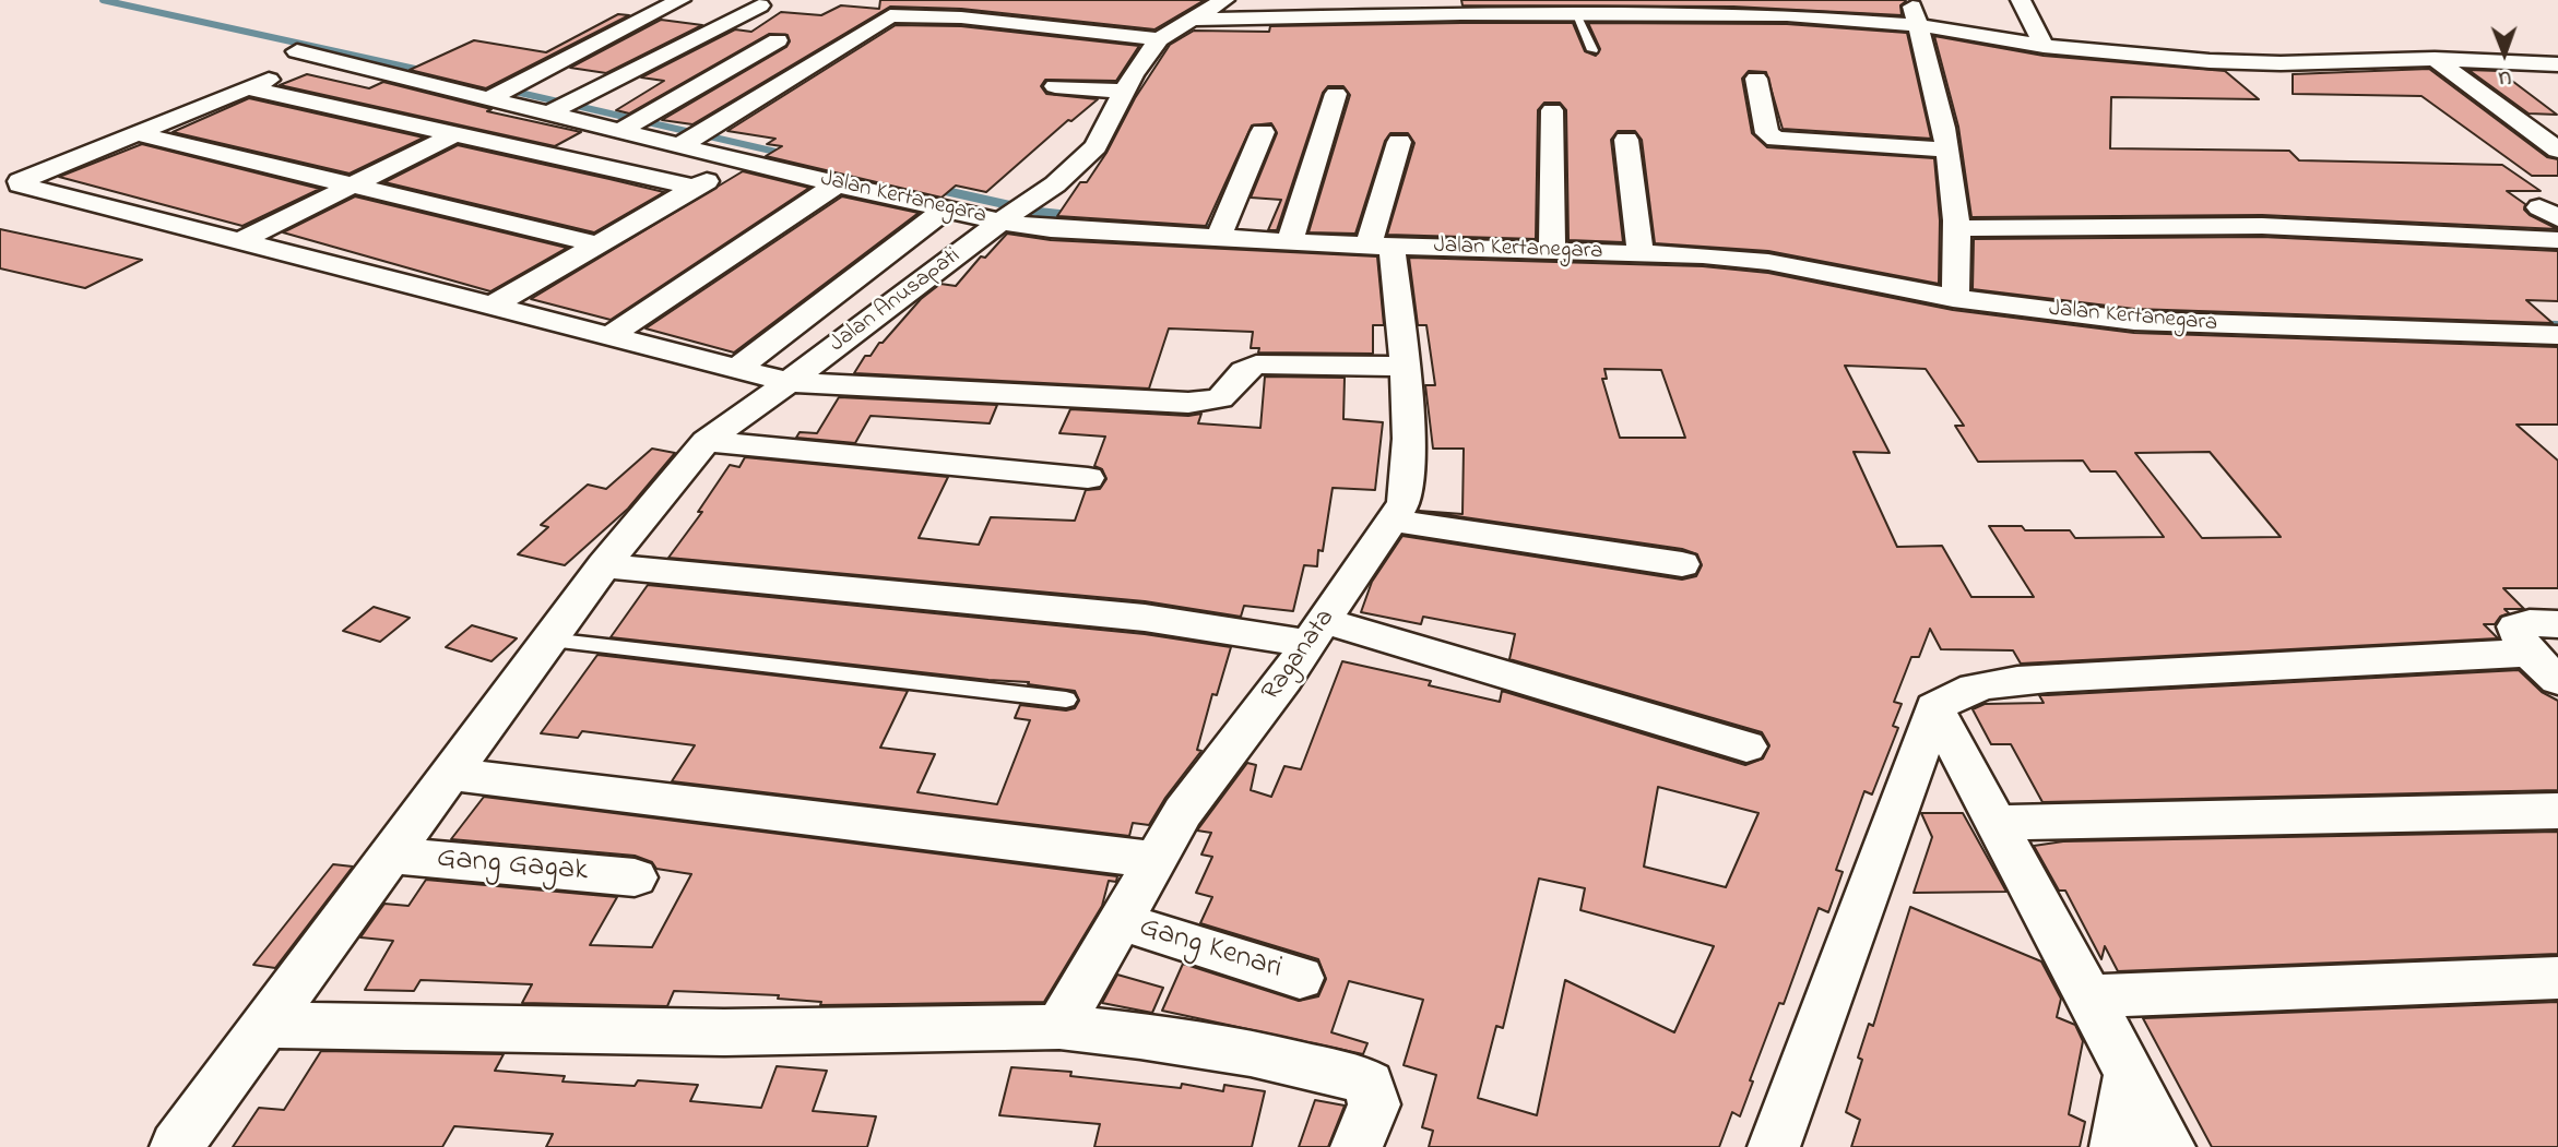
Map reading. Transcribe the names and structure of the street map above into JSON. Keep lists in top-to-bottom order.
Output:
{
  "streets": {
    "street": [
      "Jalan Kertanegara",
      "Jalan Anusapati",
      "Raganata",
      "Gang Gagak",
      "Gang Kenari"
    ]
  },
  "crossings": [
    ["Jalan Kertanegara", "Jalan Anusapati"],
    ["Jalan Kertanegara", "Raganata"],
    ["Jalan Anusapati", "Gang Gagak"],
    ["Raganata", "Gang Kenari"]
  ],
  "north": "bottom"
}
